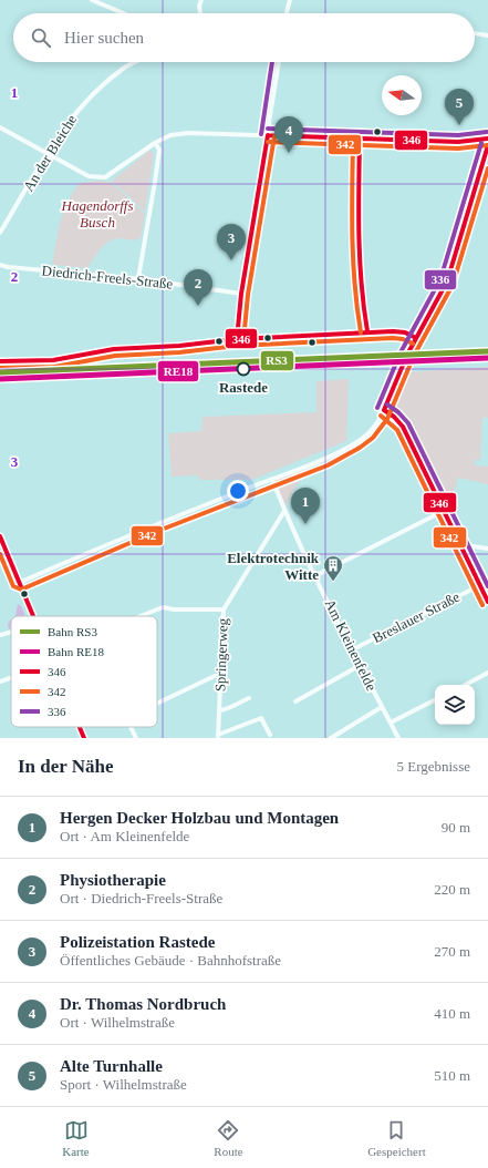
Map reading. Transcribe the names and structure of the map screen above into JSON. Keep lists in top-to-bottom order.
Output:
{
  "streets": {
    "street": [
      "An der Bleiche",
      "Diedrich-Freels-Straße",
      "Breslauer Straße",
      "Am Kleinenfelde",
      "Springerweg"
    ]
  },
  "crossings": [
    ["Breslauer Straße", "Am Kleinenfelde"],
    ["Am Kleinenfelde", "Springerweg"]
  ],
  "parks": ["Hagendorffs Busch"],
  "places": {
    "other": ["Rastede"],
    "building": ["Elektrotechnik Witte"]
  },
  "lines": [
    "transit line 336",
    "transit line 346",
    "transit line 342",
    "rail line RS3",
    "rail line RE18"
  ],
  "legend": [
    "Bahn RS3",
    "Bahn RE18",
    "346",
    "342",
    "336"
  ],
  "north": "left",
  "page": {
    "search": "Hier suchen",
    "pins": [
      "5",
      "4",
      "3",
      "2",
      "1"
    ],
    "heading": ["In der Nähe", "5 Ergebnisse"],
    "list": [
      {
        "mark": "1",
        "name": "Hergen Decker Holzbau und Montagen",
        "note": "Ort · Am Kleinenfelde",
        "value": "90 m"
      },
      {
        "mark": "2",
        "name": "Physiotherapie",
        "note": "Ort · Diedrich-Freels-Straße",
        "value": "220 m"
      },
      {
        "mark": "3",
        "name": "Polizeistation Rastede",
        "note": "Öffentliches Gebäude · Bahnhofstraße",
        "value": "270 m"
      },
      {
        "mark": "4",
        "name": "Dr. Thomas Nordbruch",
        "note": "Ort · Wilhelmstraße",
        "value": "410 m"
      },
      {
        "mark": "5",
        "name": "Alte Turnhalle",
        "note": "Sport · Wilhelmstraße",
        "value": "510 m"
      }
    ],
    "nav": ["Karte", "Route", "Gespeichert"]
  },
  "grid": {
    "rows": ["1", "2", "3"]
  }
}
